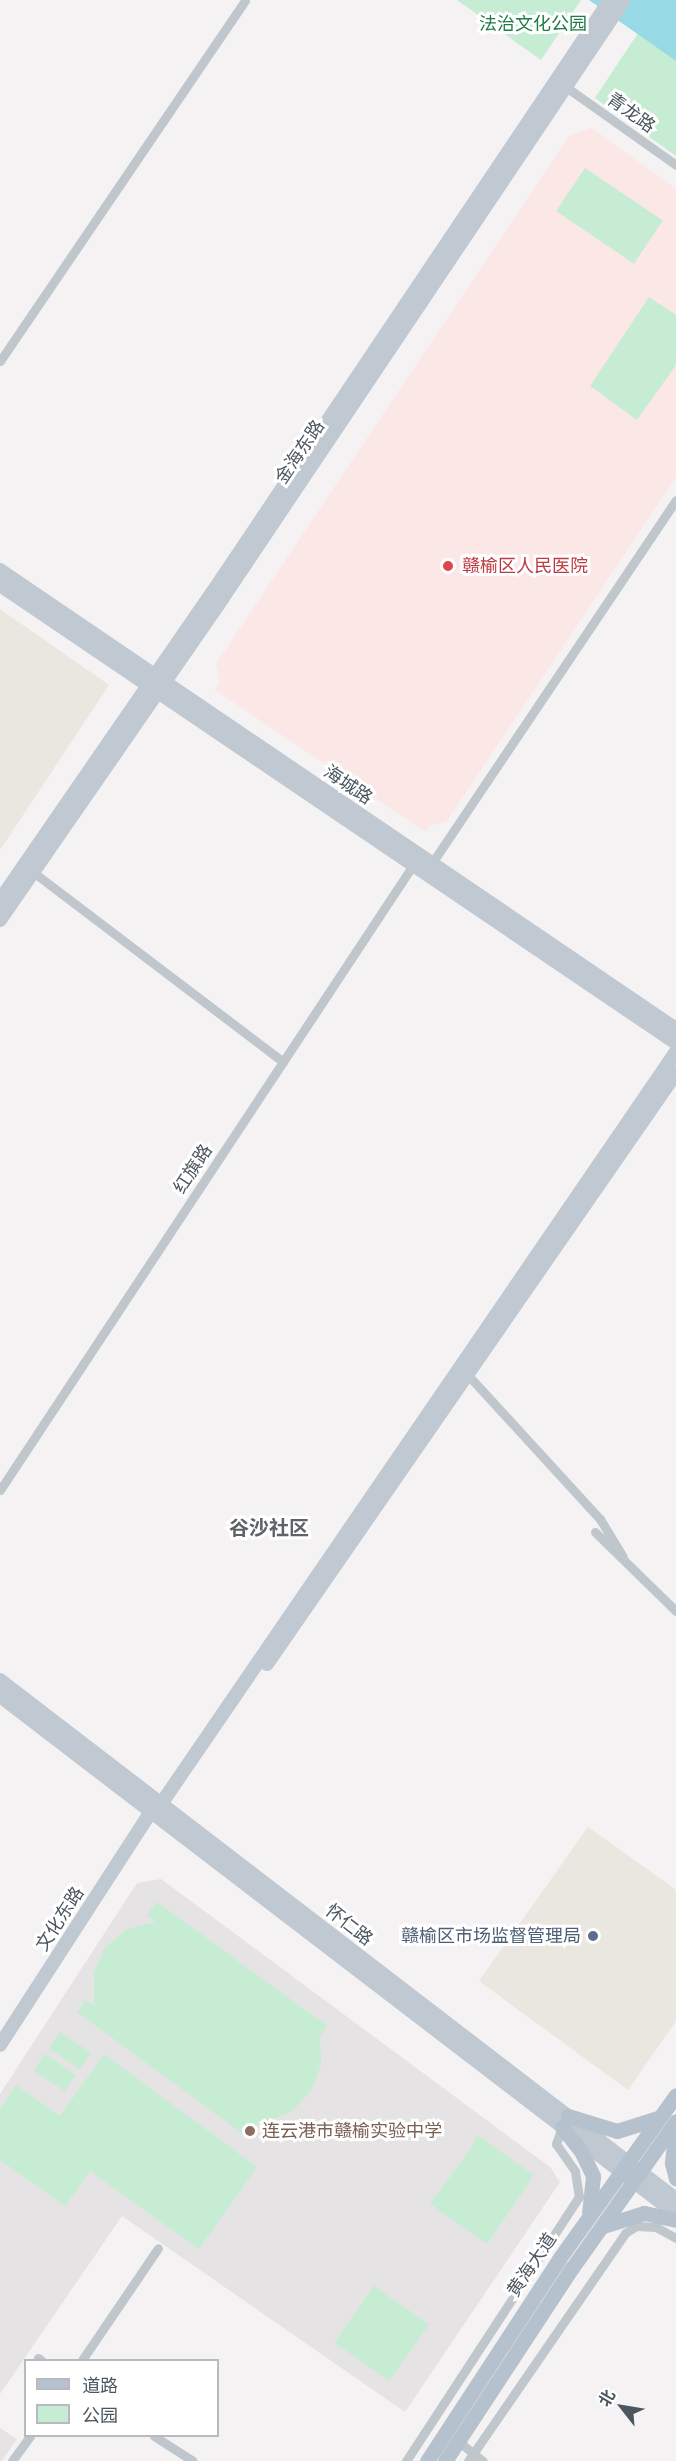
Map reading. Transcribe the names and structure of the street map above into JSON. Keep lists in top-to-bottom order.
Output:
{
  "streets": {
    "main road": [
      "金海东路",
      "海城路",
      "文化东路",
      "怀仁路",
      "黄海大道"
    ],
    "street": ["青龙路", "红旗路"]
  },
  "crossings": [
    ["青龙路", "金海东路"],
    ["金海东路", "海城路"],
    ["海城路", "红旗路"],
    ["文化东路", "怀仁路"],
    ["怀仁路", "黄海大道"]
  ],
  "districts": ["谷沙社区"],
  "parks": ["法治文化公园"],
  "places": ["赣榆区人民医院", "赣榆区市场监督管理局", "连云港市赣榆实验中学"],
  "legend": ["道路", "公园"],
  "north": "top left"
}
